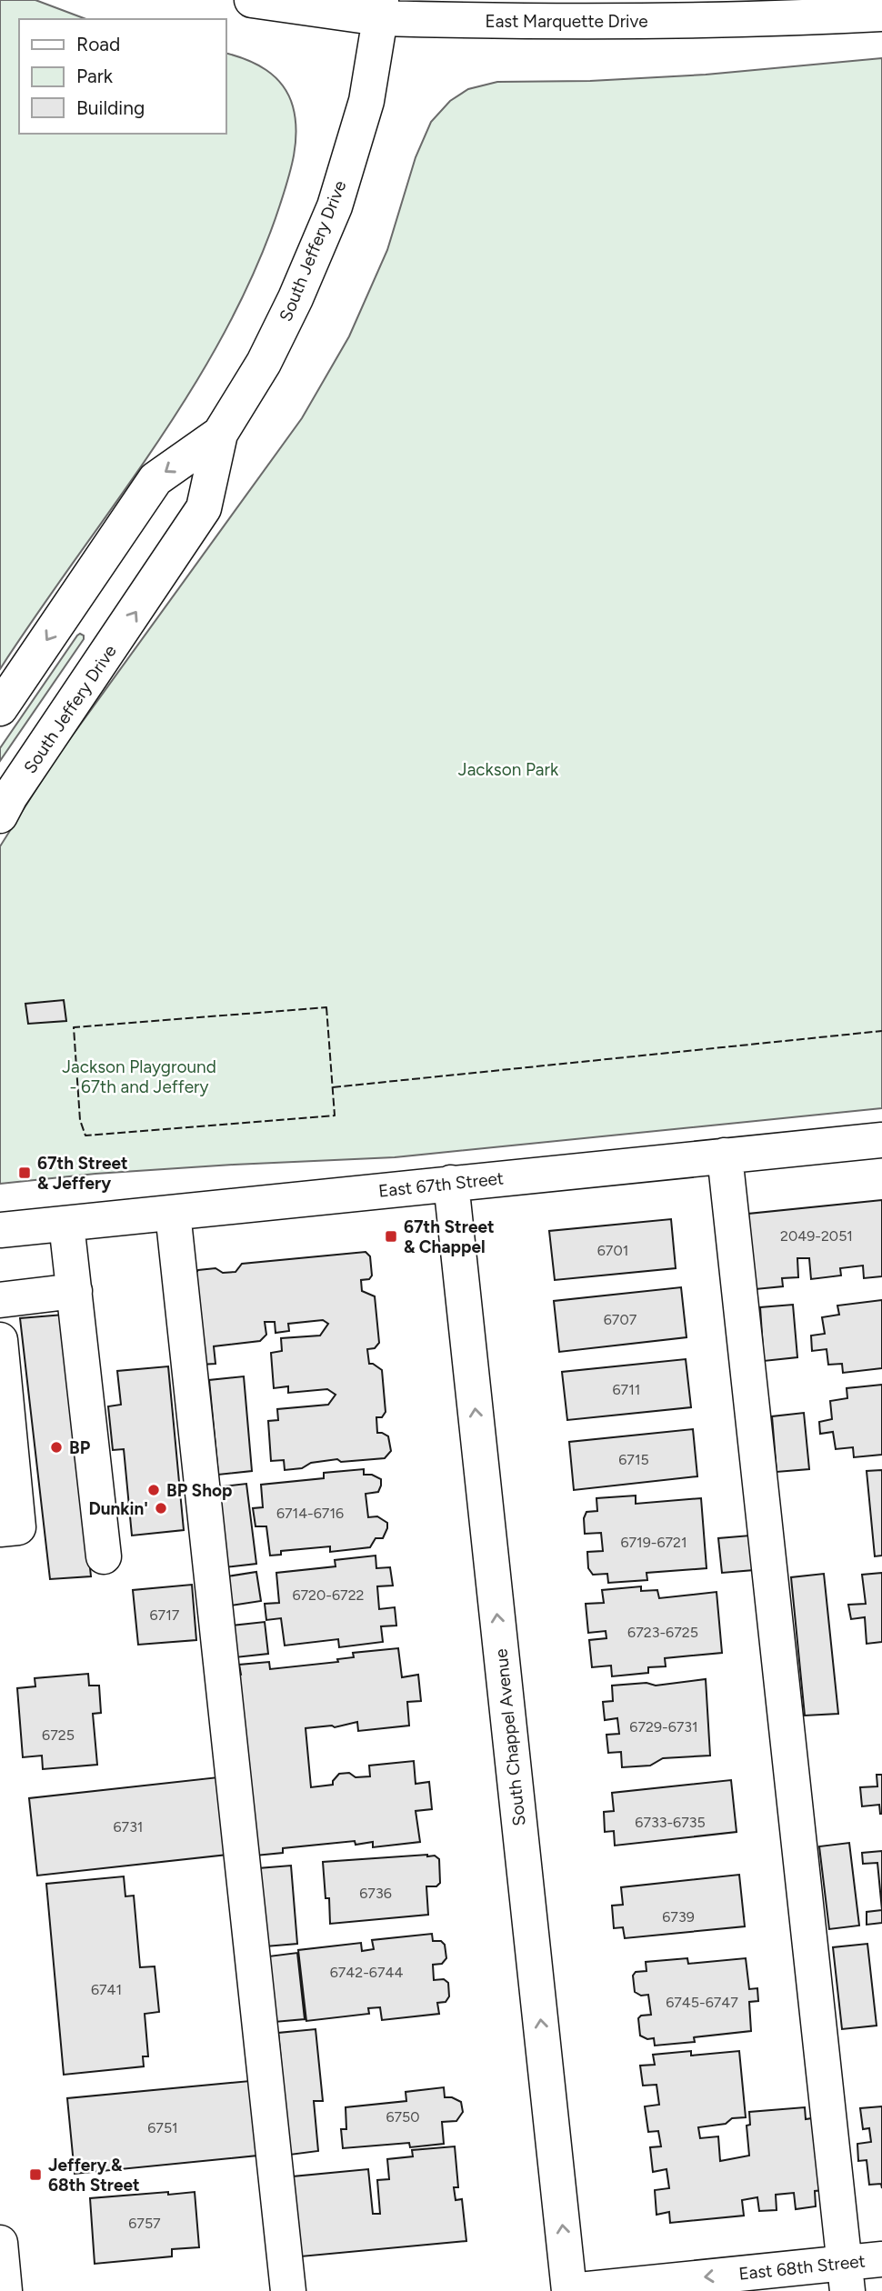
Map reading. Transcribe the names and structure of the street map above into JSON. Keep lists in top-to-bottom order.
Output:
{
  "streets": {
    "street": [
      "East Marquette Drive",
      "South Jeffery Drive",
      "East 67th Street",
      "South Chappel Avenue",
      "East 68th Street"
    ]
  },
  "crossings": [
    ["East Marquette Drive", "South Jeffery Drive"],
    ["East 67th Street", "South Chappel Avenue"],
    ["South Chappel Avenue", "East 68th Street"]
  ],
  "one_way": ["East 68th Street"],
  "parks": ["Jackson Park", "Jackson Playground - 67th and Jeffery"],
  "places": {
    "transit": ["67th Street & Jeffery", "67th Street & Chappel", "Jeffery & 68th Street"],
    "other": ["BP", "BP Shop", "Dunkin'"]
  },
  "house_numbers": [
    "2049-2051",
    "6701",
    "6707",
    "6711",
    "6715",
    "6714-6716",
    "6719-6721",
    "6720-6722",
    "6717",
    "6723-6725",
    "6729-6731",
    "6725",
    "6733-6735",
    "6731",
    "6736",
    "6739",
    "6742-6744",
    "6741",
    "6745-6747",
    "6750",
    "6751",
    "6757"
  ],
  "legend": ["Road", "Park", "Building"]
}
